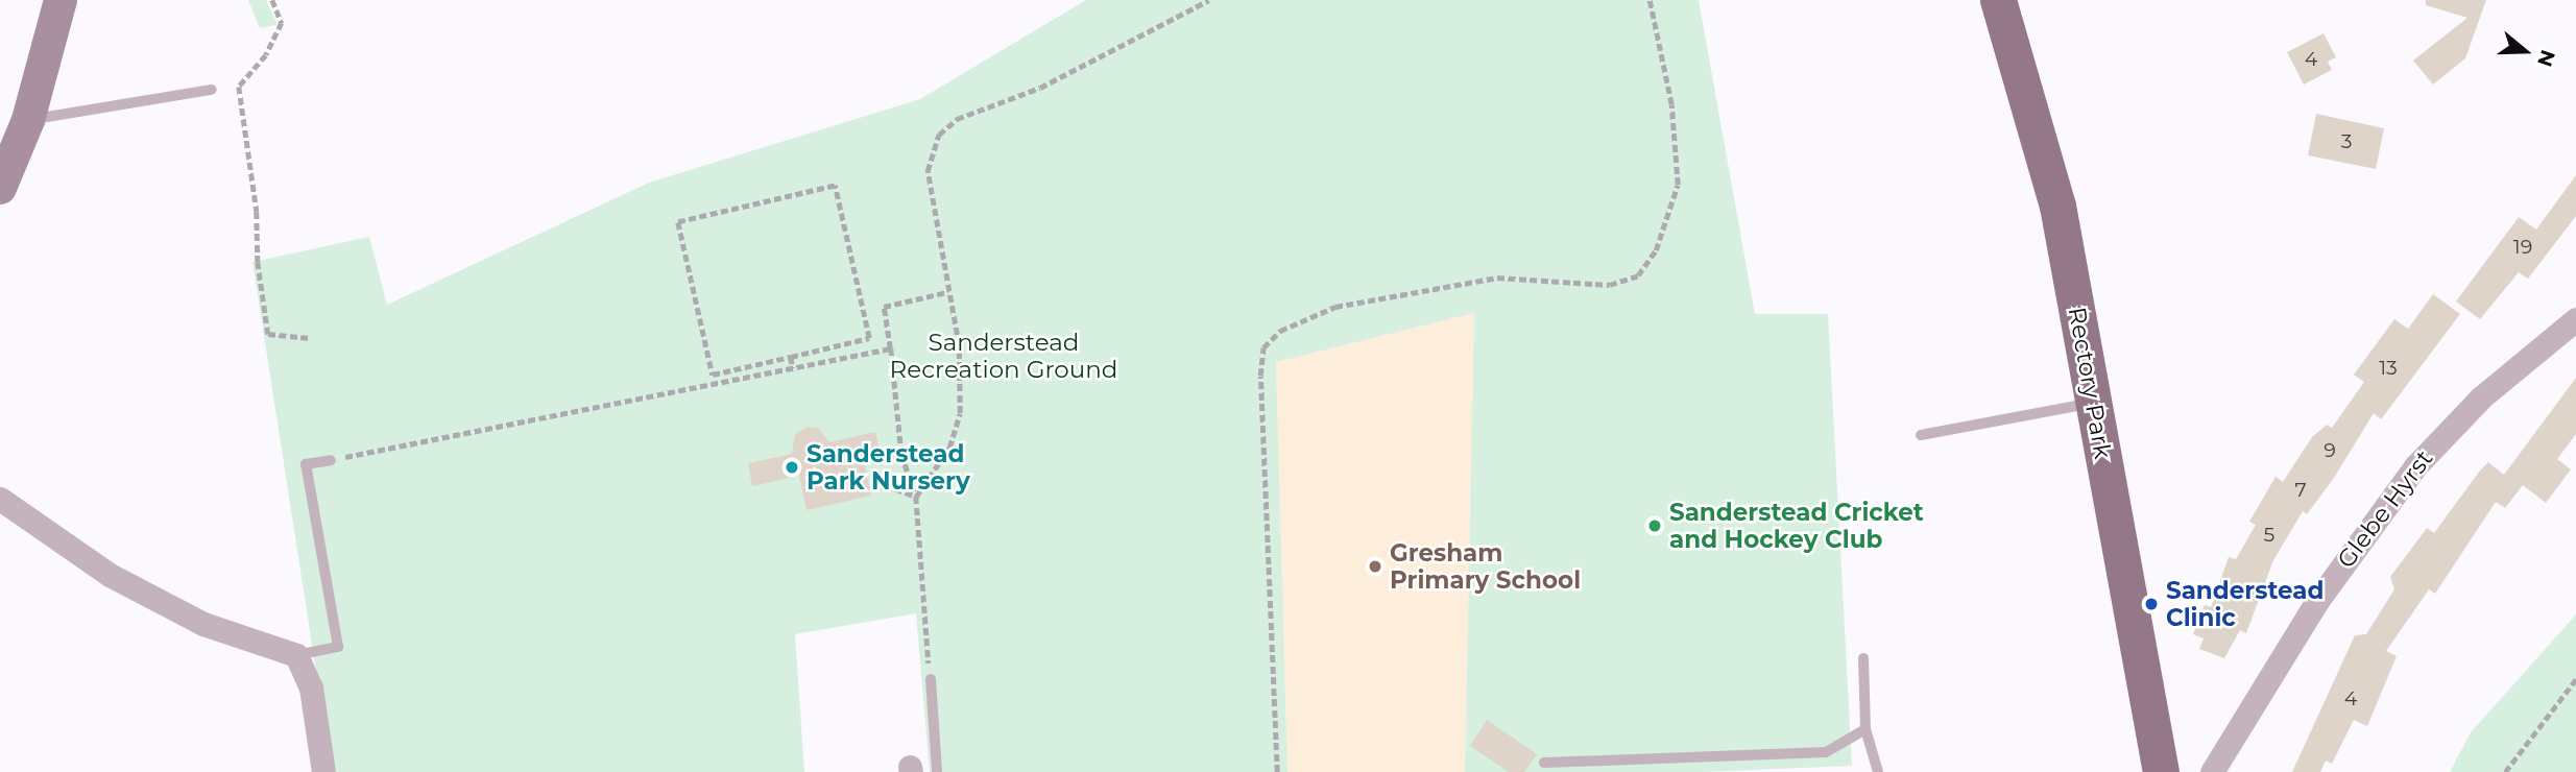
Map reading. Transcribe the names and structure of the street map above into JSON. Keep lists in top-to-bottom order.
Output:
{
  "streets": {
    "main road": ["Rectory Park"],
    "street": ["Glebe Hyrst"]
  },
  "parks": ["Sanderstead Recreation Ground"],
  "places": [
    "Sanderstead Park Nursery",
    "Sanderstead Cricket and Hockey Club",
    "Gresham Primary School",
    "Sanderstead Clinic"
  ],
  "house_numbers": [
    "4",
    "3",
    "19",
    "13",
    "9",
    "7",
    "5",
    "4"
  ],
  "north": "right"
}
